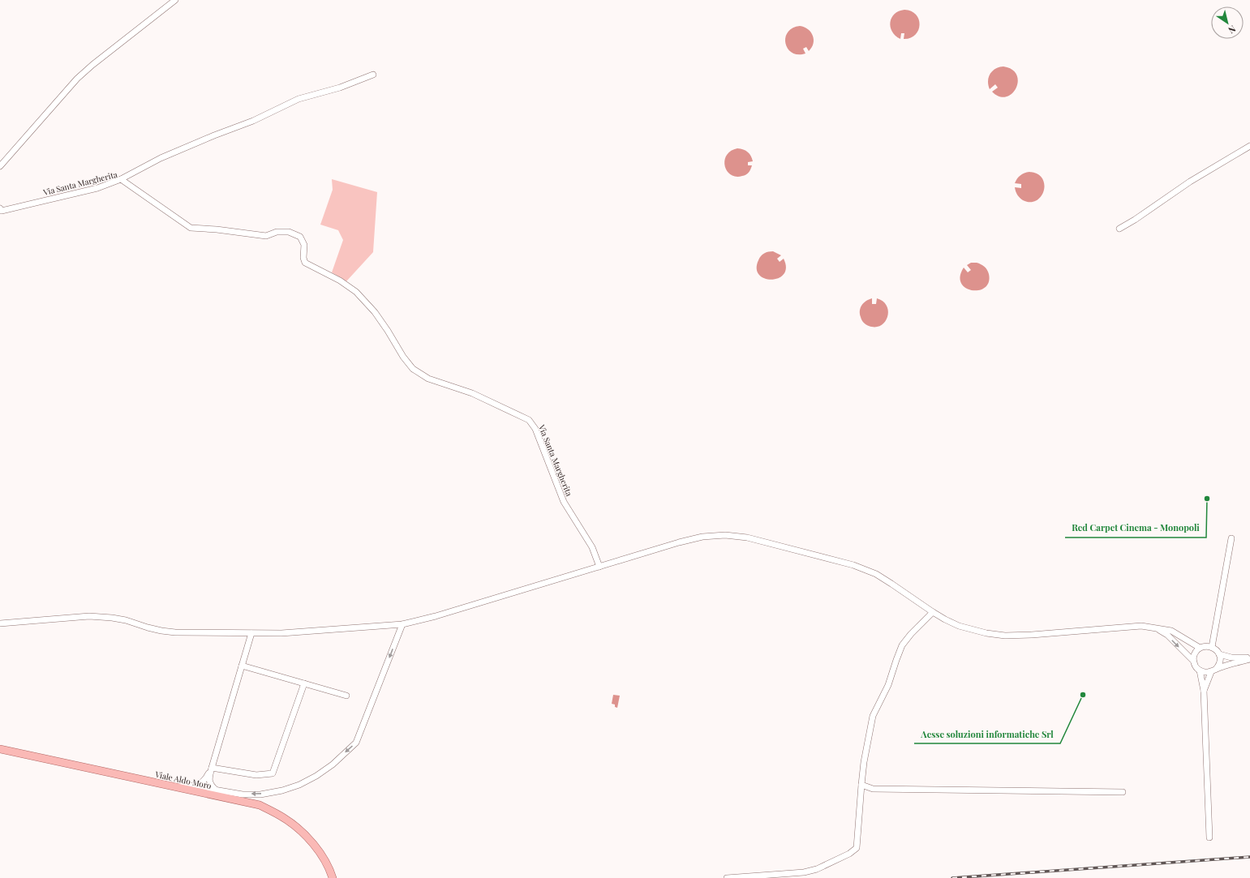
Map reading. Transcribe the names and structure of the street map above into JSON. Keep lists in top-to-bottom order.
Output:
{
  "streets": {
    "main road": ["Viale Aldo Moro"],
    "street": ["Via Santa Margherita"]
  },
  "places": ["Red Carpet Cinema - Monopoli", "Aesse soluzioni informatiche Srl"],
  "north": "bottom right"
}
